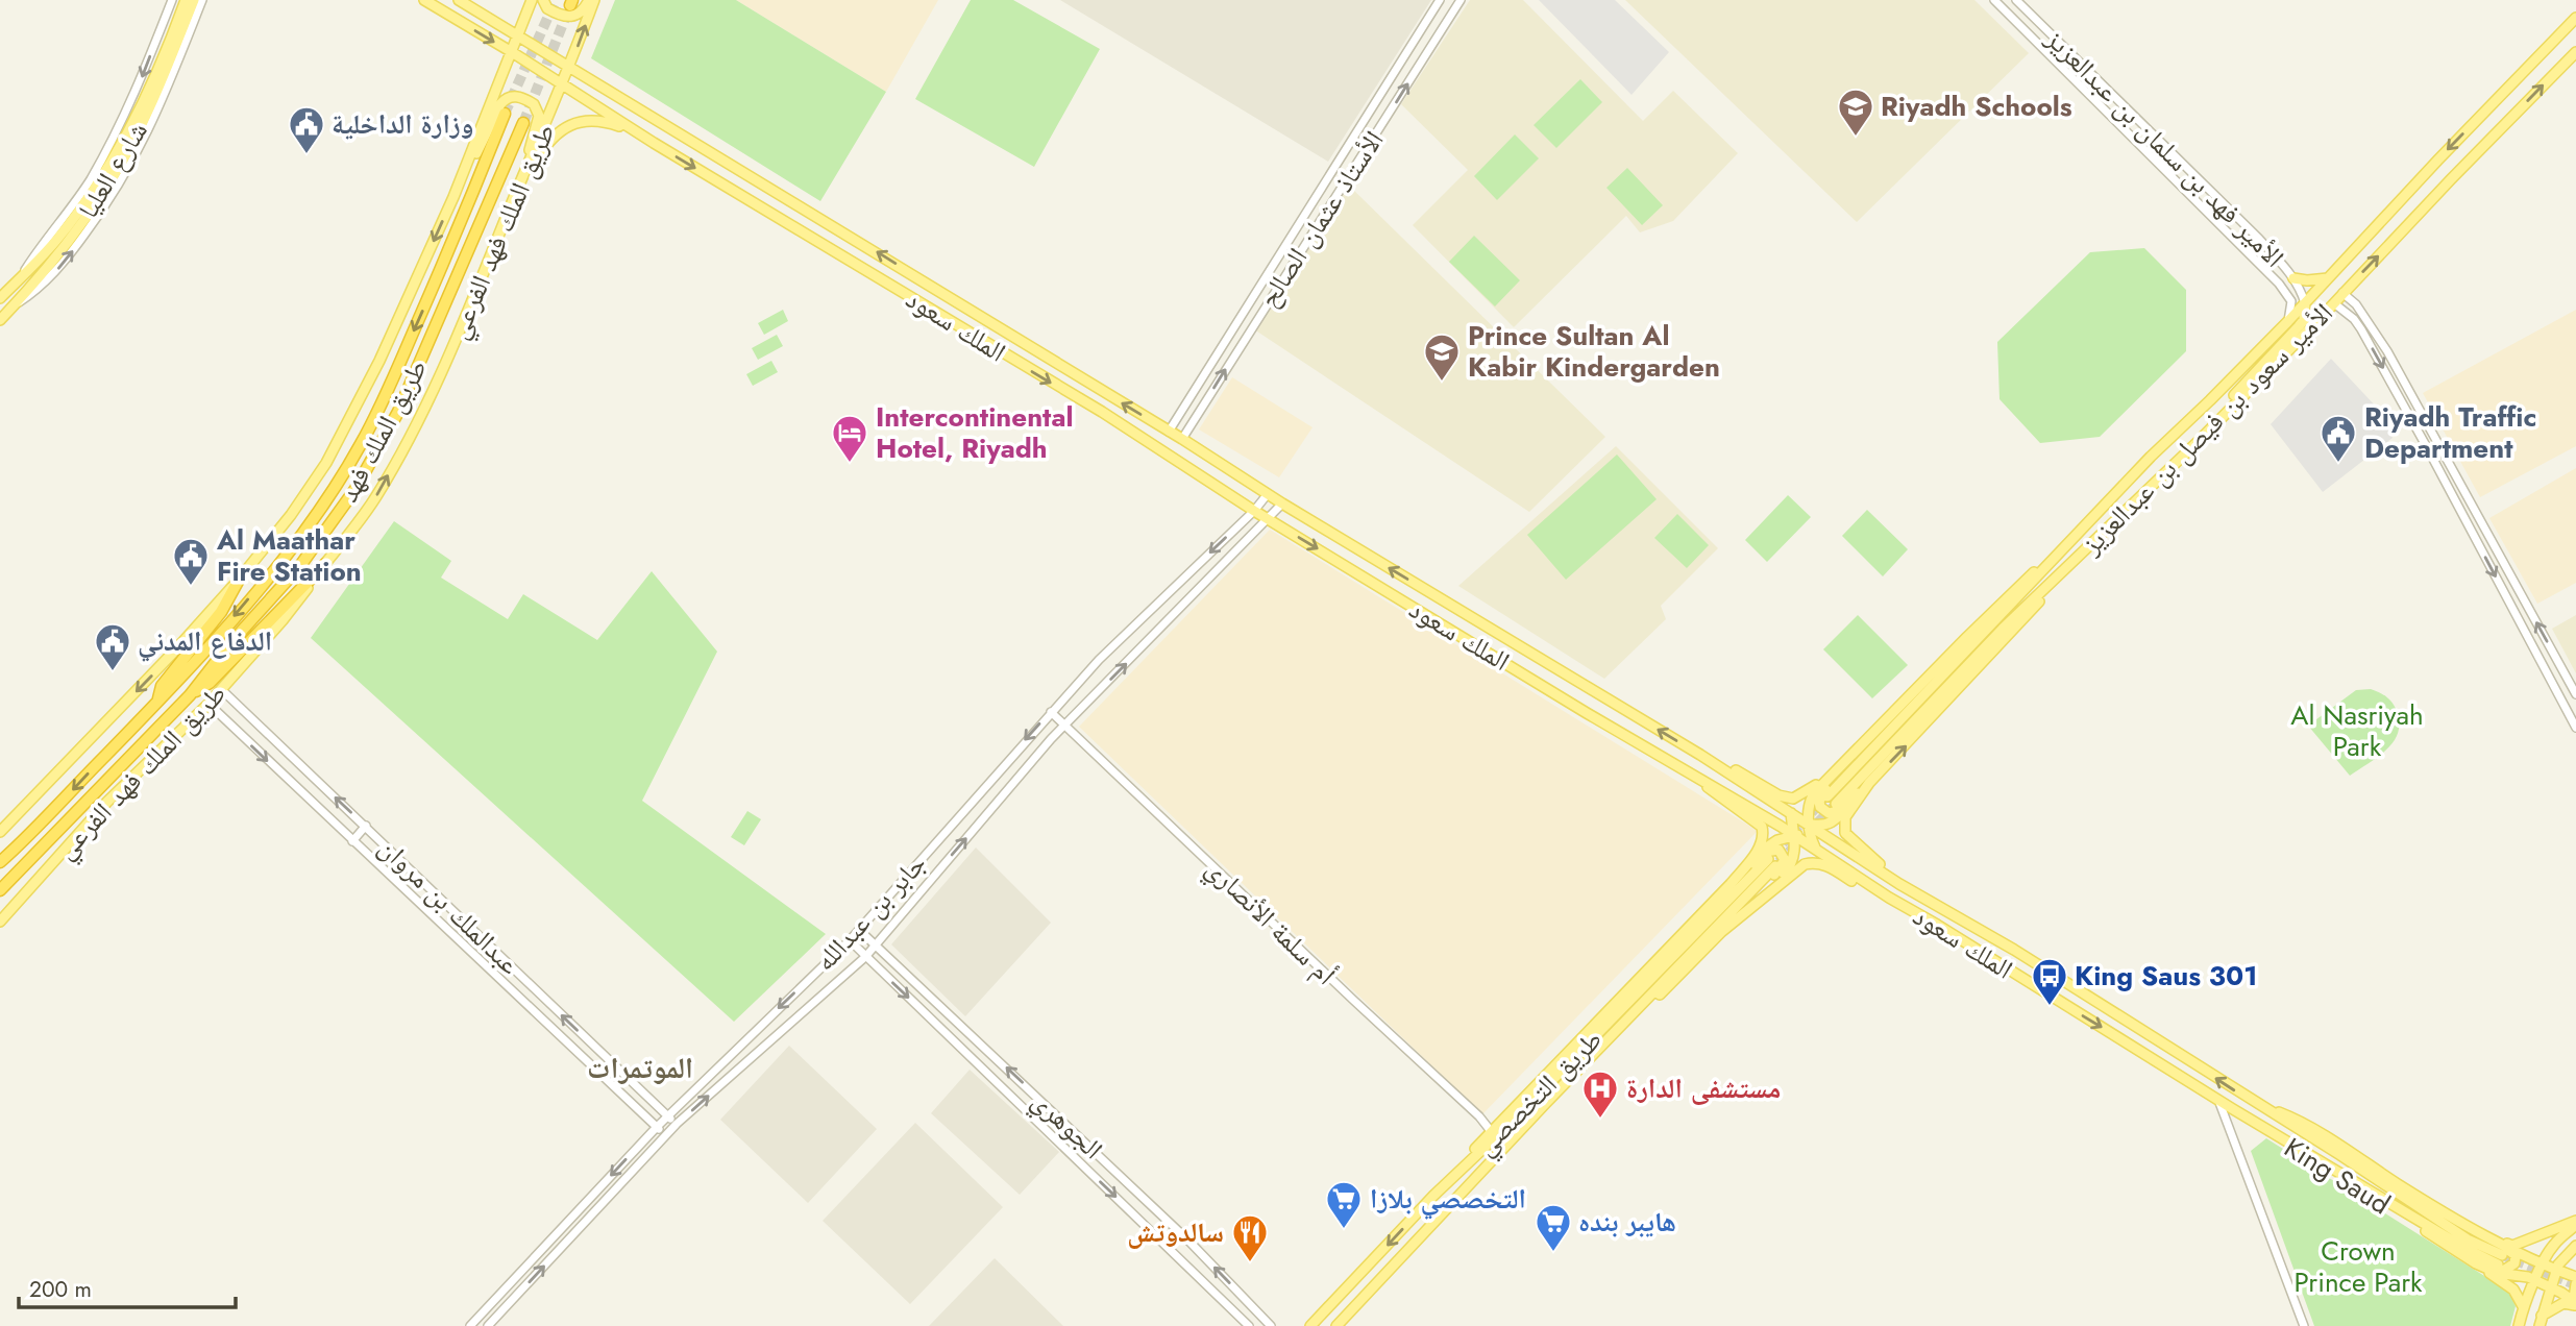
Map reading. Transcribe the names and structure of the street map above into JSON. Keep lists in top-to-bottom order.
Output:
{
  "streets": {
    "highway": ["طريق الملك فهد"],
    "main road": [
      "شارع العليا",
      "طريق الملك فهد الفرعي",
      "الملك سعود",
      "الأمير سعود بن فيصل بن عبدالعزيز",
      "طريق التخصصي",
      "King Saud"
    ],
    "street": [
      "الأمير فهد بن سلمان بن عبدالعزيز",
      "الأستاذ عثمان الصالح",
      "عبدالملك بن مروان",
      "جابر بن عبدالله",
      "أم سلمة الأنصاري",
      "الجوهري"
    ]
  },
  "crossings": [
    ["الأمير فهد بن سلمان بن عبدالعزيز", "الأمير سعود بن فيصل بن عبدالعزيز"],
    ["الأستاذ عثمان الصالح", "الملك سعود"],
    ["طريق الملك فهد الفرعي", "الملك سعود"],
    ["طريق الملك فهد الفرعي", "عبدالملك بن مروان"],
    ["الملك سعود", "جابر بن عبدالله"],
    ["الملك سعود", "King Saud"],
    ["عبدالملك بن مروان", "جابر بن عبدالله"],
    ["جابر بن عبدالله", "أم سلمة الأنصاري"],
    ["جابر بن عبدالله", "الجوهري"]
  ],
  "districts": ["الموتمرات"],
  "parks": ["Al Nasriyah Park", "Crown Prince Park"],
  "places": {
    "school or university": ["Riyadh Schools", "Prince Sultan Al Kabir Kindergarden"],
    "public building": [
      "وزارة الداخلية",
      "Riyadh Traffic Department",
      "Al Maathar Fire Station",
      "الدفاع المدني"
    ],
    "hotel": ["Intercontinental Hotel, Riyadh"],
    "bus stop": ["King Saus 301"],
    "hospital": ["مستشفى الدارة"],
    "supermarket": ["التخصصي بلازا", "هايبر بنده"],
    "restaurant": ["سالدوتش"]
  },
  "scale_bar": "200 m"
}
